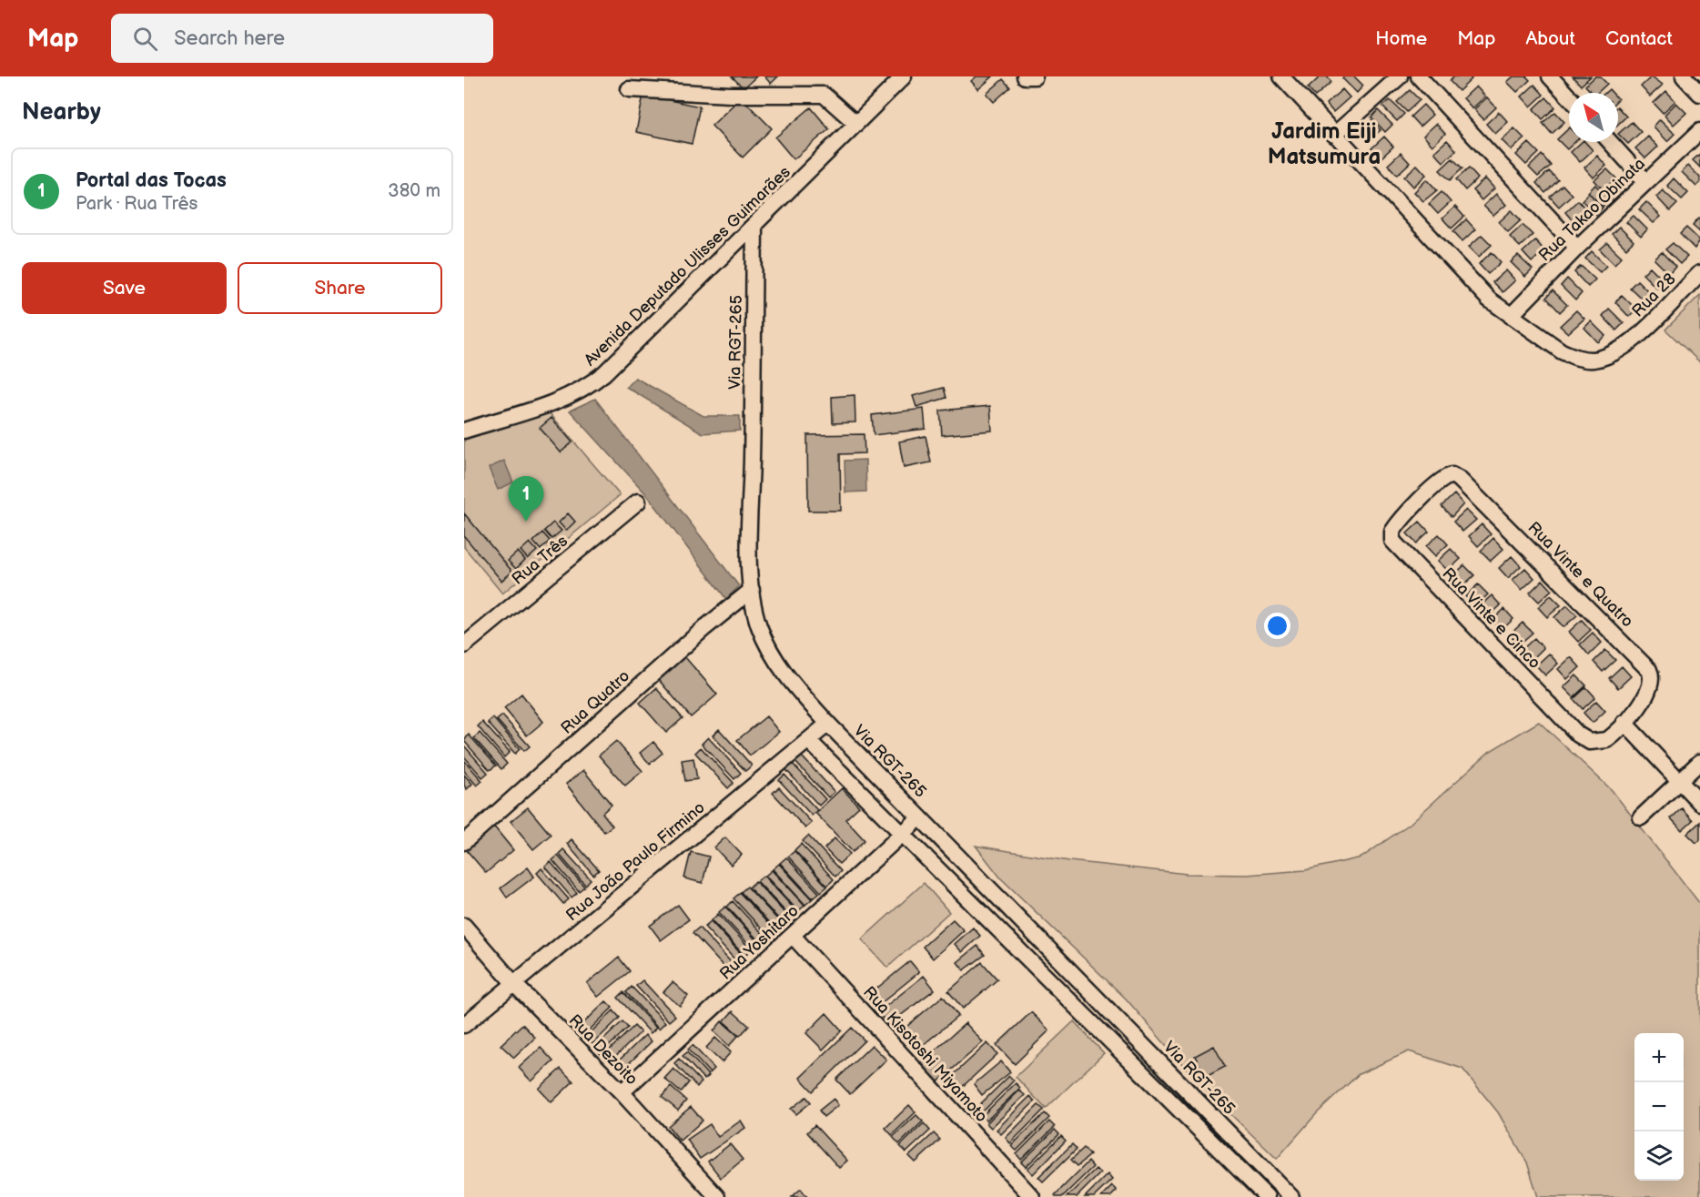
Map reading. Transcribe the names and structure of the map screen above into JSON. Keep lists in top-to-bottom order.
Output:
{
  "streets": {
    "street": [
      "Rua Takao Obinata",
      "Avenida Deputado Ulisses Guimarães",
      "Rua 28",
      "Via RGT-265",
      "Rua Três",
      "Rua Vinte e Quatro",
      "Rua Vinte e Cinco",
      "Rua Quatro",
      "Rua João Paulo Firmino",
      "Rua Yoshitaro",
      "Rua Dezoito",
      "Rua Kisotoshi Miyamoto"
    ]
  },
  "crossings": [
    ["Rua Takao Obinata", "Rua 28"],
    ["Avenida Deputado Ulisses Guimarães", "Via RGT-265"],
    ["Via RGT-265", "Rua Quatro"],
    ["Via RGT-265", "Rua João Paulo Firmino"],
    ["Via RGT-265", "Rua Yoshitaro"],
    ["Rua Vinte e Quatro", "Rua Vinte e Cinco"],
    ["Rua João Paulo Firmino", "Rua Dezoito"],
    ["Rua Yoshitaro", "Rua Dezoito"],
    ["Rua Yoshitaro", "Rua Kisotoshi Miyamoto"]
  ],
  "districts": ["Jardim Eiji Matsumura"],
  "north": "top left",
  "page": {
    "header": "Map",
    "search": "Search here",
    "nav": [
      "Home",
      "Map",
      "About",
      "Contact"
    ],
    "heading": "Nearby",
    "list": [
      {
        "mark": "1",
        "name": "Portal das Tocas",
        "note": "Park · Rua Três",
        "value": "380 m"
      }
    ],
    "buttons": ["Save", "Share"],
    "pins": "1",
    "map_buttons": ["+", "−"]
  }
}
